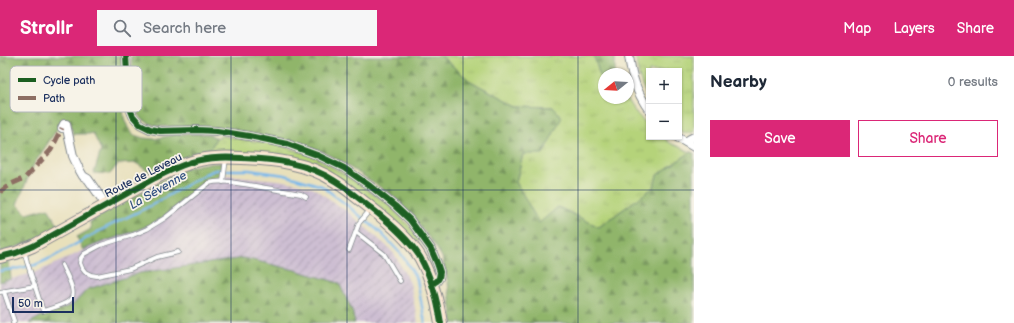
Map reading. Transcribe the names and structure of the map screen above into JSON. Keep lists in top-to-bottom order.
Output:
{
  "streets": {
    "street": ["Route de Leveau"]
  },
  "water": ["La Sévenne"],
  "legend": ["Cycle path", "Path"],
  "scale_bar": "50 m",
  "north": "left",
  "page": {
    "header": "Strollr",
    "search": "Search here",
    "nav": ["Map", "Layers", "Share"],
    "heading": ["Nearby", "0 results"],
    "map_buttons": ["+", "−"],
    "buttons": ["Save", "Share"],
    "scale": "50 m"
  }
}
